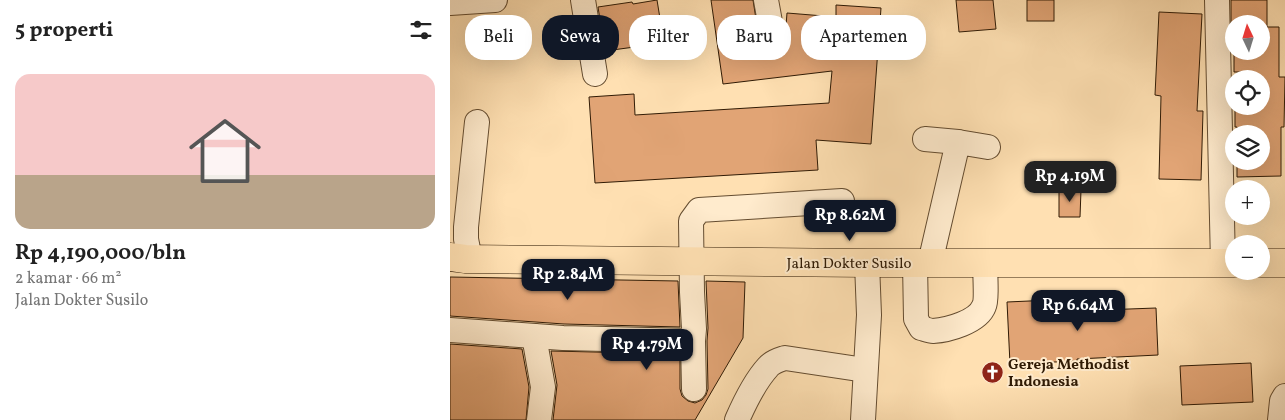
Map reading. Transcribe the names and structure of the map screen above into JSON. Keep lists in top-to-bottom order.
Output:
{
  "streets": {
    "main road": ["Jalan Dokter Susilo"]
  },
  "places": {
    "church": ["Gereja Methodist Indonesia"]
  },
  "north": "top",
  "page": {
    "heading": "5 properti",
    "map_buttons": ["+", "−"],
    "chip": [
      "Beli",
      "Sewa",
      "Filter",
      "Baru",
      "Apartemen"
    ],
    "list": [
      {
        "name": "Rp 4,190,000/bln",
        "note": "2 kamar · 66 m² · Jalan Dokter Susilo"
      }
    ],
    "price": [
      "Rp 4.19M",
      "Rp 8.62M",
      "Rp 2.84M",
      "Rp 6.64M",
      "Rp 4.79M"
    ]
  }
}
